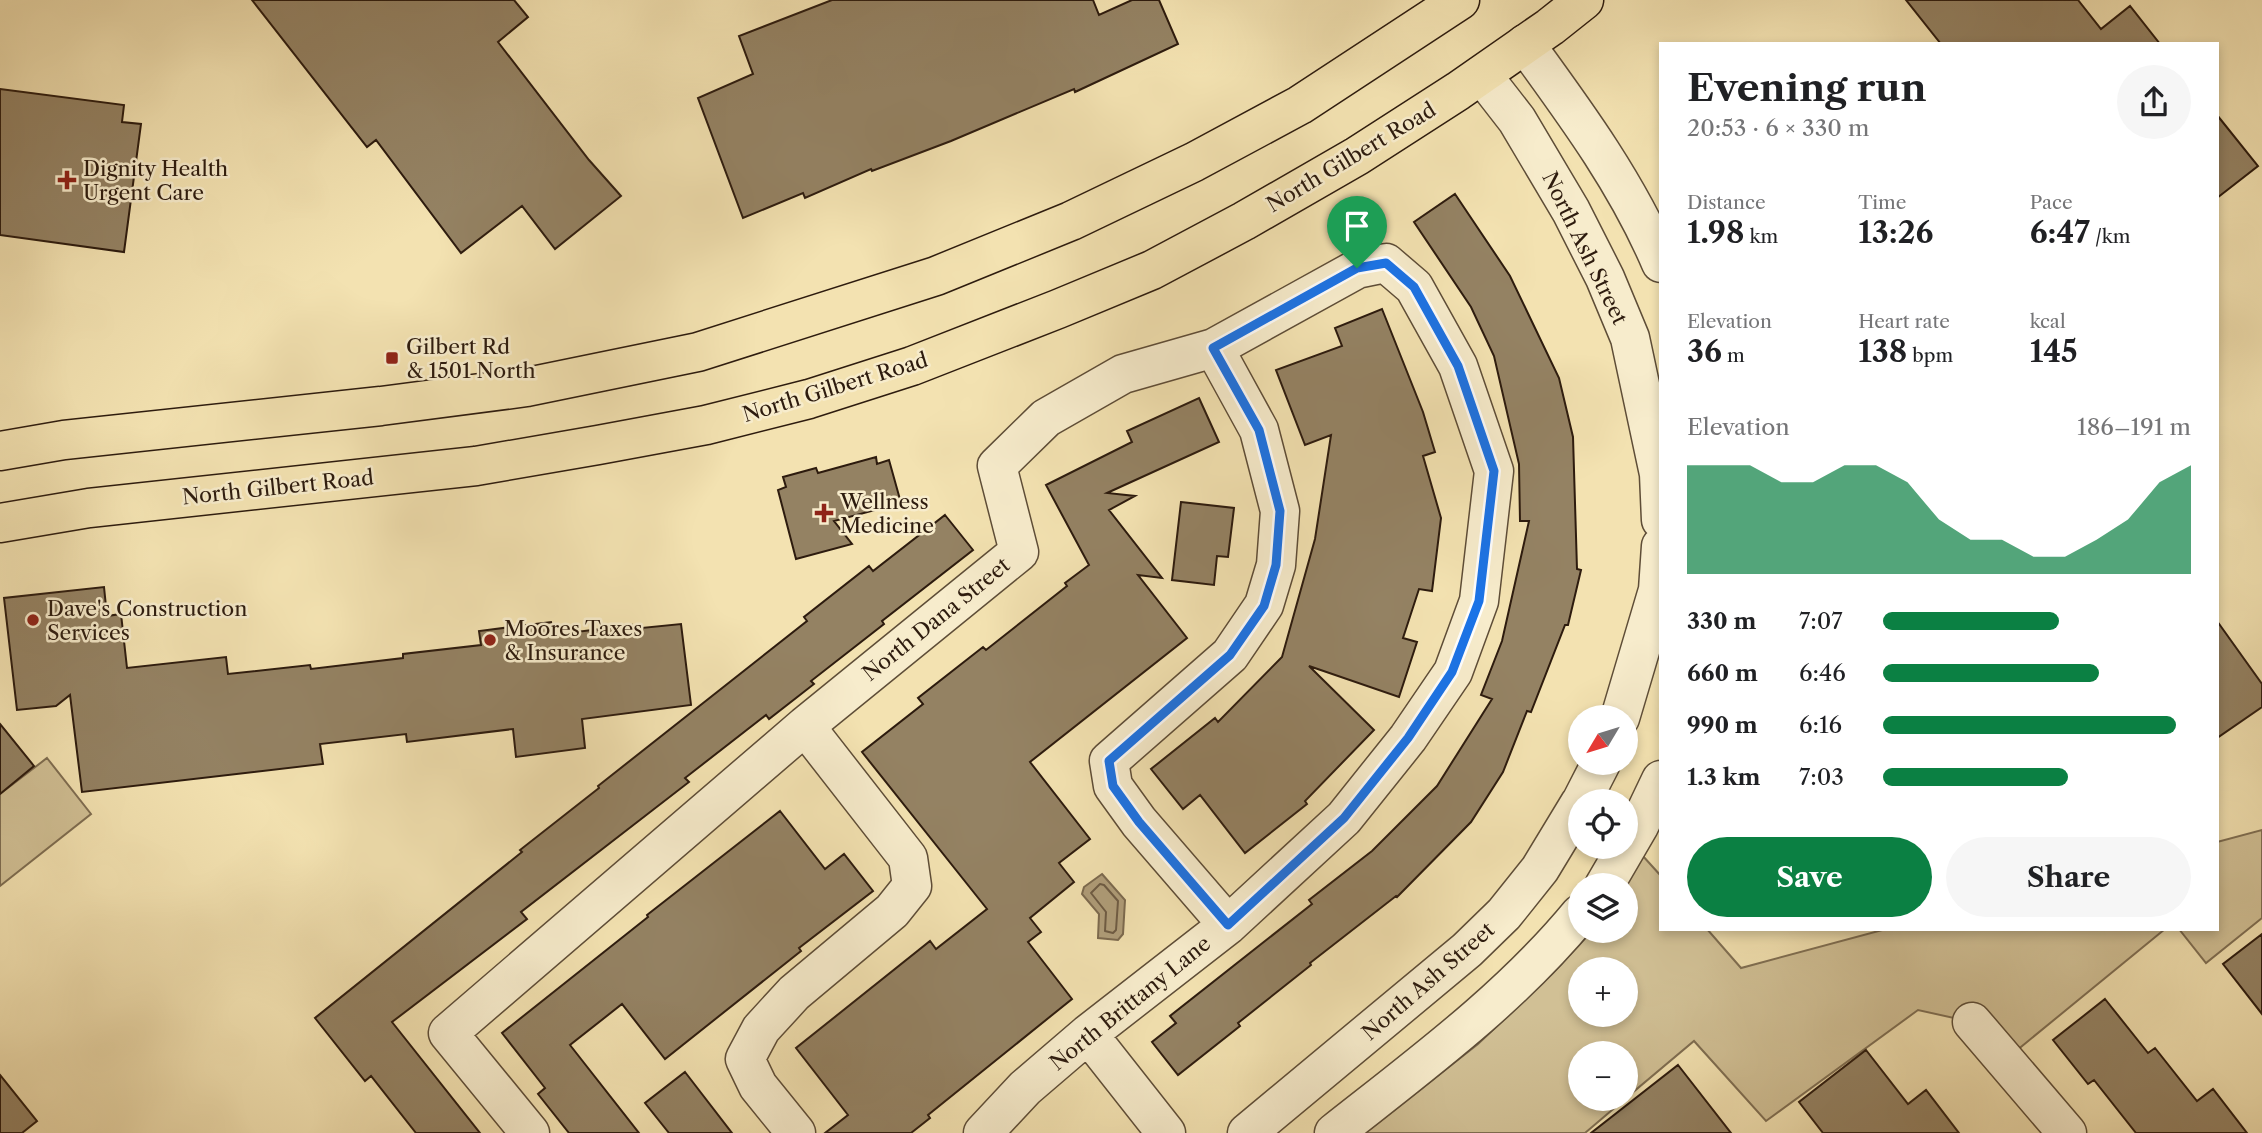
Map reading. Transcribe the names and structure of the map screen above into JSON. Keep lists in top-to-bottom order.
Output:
{
  "streets": {
    "main road": ["North Gilbert Road"],
    "street": ["North Ash Street", "North Dana Street", "North Brittany Lane"]
  },
  "crossings": [
    ["North Gilbert Road", "North Ash Street"],
    ["North Dana Street", "North Brittany Lane"]
  ],
  "places": {
    "health": ["Dignity Health Urgent Care", "Wellness Medicine"],
    "transit": ["Gilbert Rd & 1501 North"],
    "other": ["Dave's Construction Services", "Moores Taxes & Insurance"]
  },
  "north": "bottom left",
  "page": {
    "heading": ["Evening run", "20:53 · 6 × 330 m"],
    "stats": [
      ["Distance", "1.98 km"],
      ["Time", "13:26"],
      ["Pace", "6:47 /km"],
      ["Elevation", "36 m"],
      ["Heart rate", "138 bpm"],
      ["kcal", "145"]
    ],
    "chart": ["Elevation", "186–191 m"],
    "list": [
      {
        "name": "330 m",
        "note": "7:07"
      },
      {
        "name": "660 m",
        "note": "6:46"
      },
      {
        "name": "990 m",
        "note": "6:16"
      },
      {
        "name": "1.3 km",
        "note": "7:03"
      }
    ],
    "map_buttons": ["+", "−"],
    "buttons": ["Save", "Share"]
  }
}
